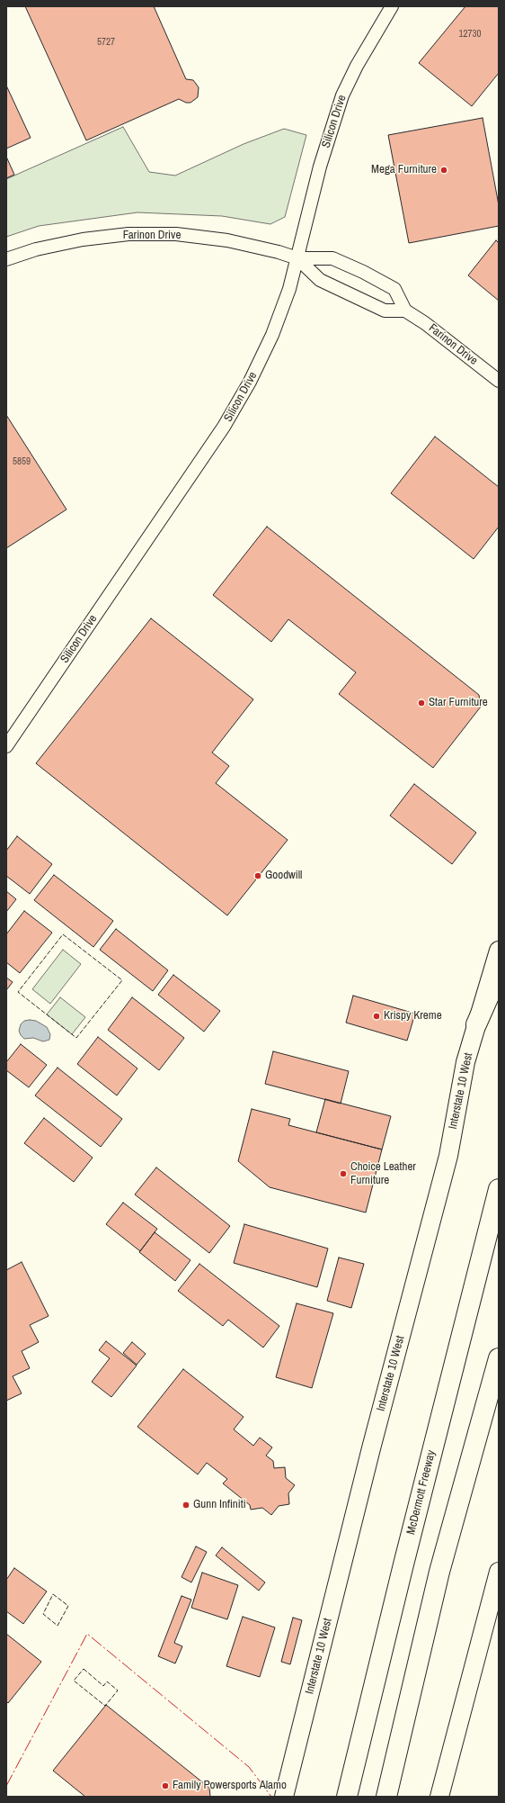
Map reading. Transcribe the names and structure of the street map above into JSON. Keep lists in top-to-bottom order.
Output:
{
  "streets": {
    "highway": ["McDermott Freeway"],
    "main road": ["Interstate 10 West"],
    "street": ["Silicon Drive", "Farinon Drive"]
  },
  "crossings": [
    ["Silicon Drive", "Farinon Drive"]
  ],
  "places": [
    "Mega Furniture",
    "Star Furniture",
    "Goodwill",
    "Krispy Kreme",
    "Choice Leather Furniture",
    "Gunn Infiniti",
    "Family Powersports Alamo"
  ],
  "house_numbers": ["12730", "5727", "5859"]
}
